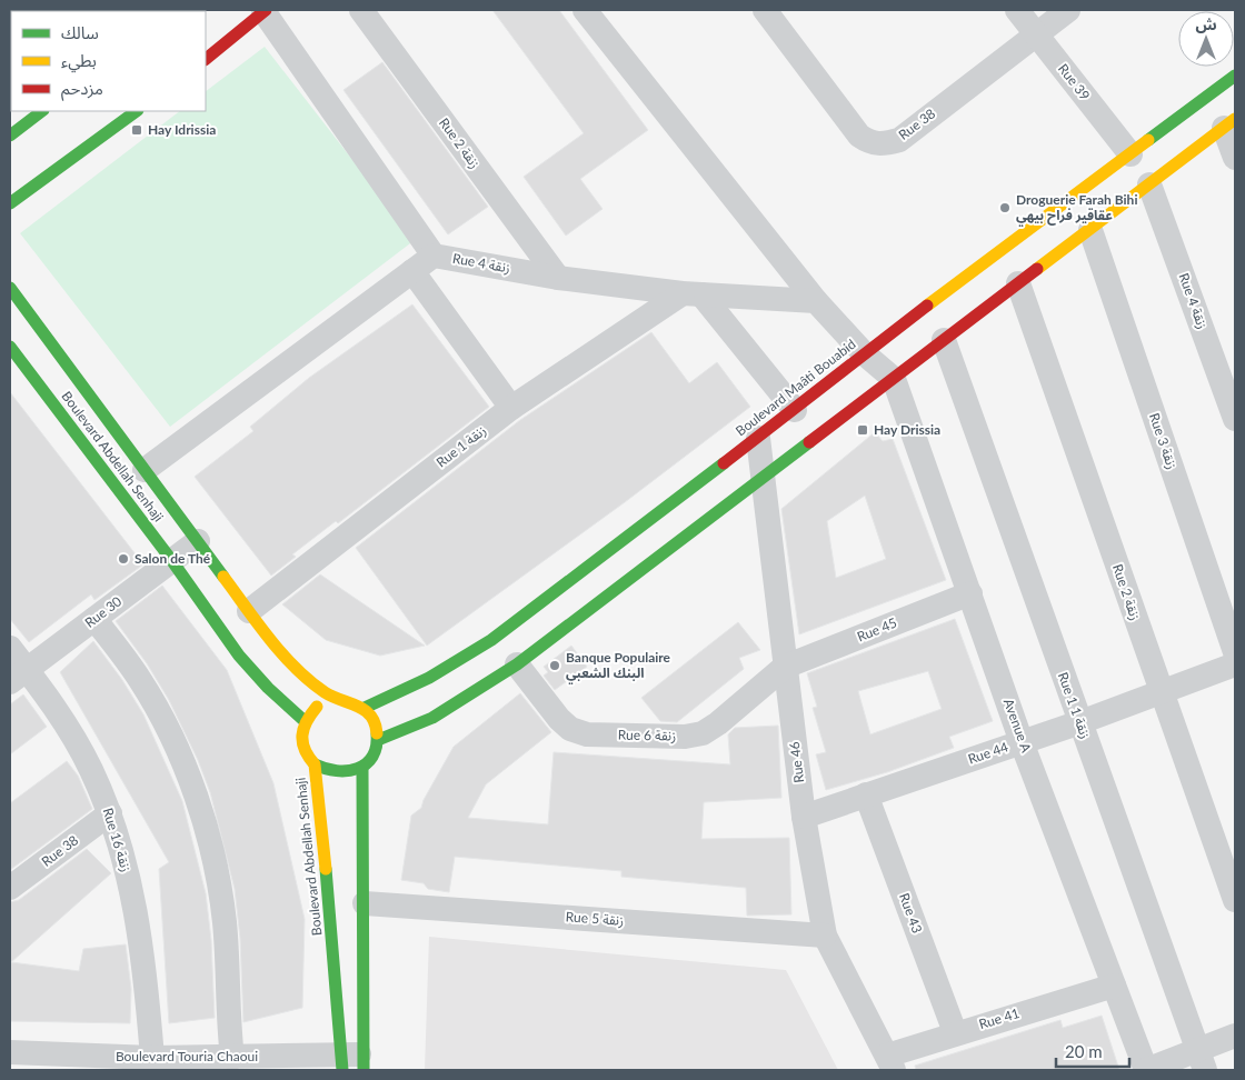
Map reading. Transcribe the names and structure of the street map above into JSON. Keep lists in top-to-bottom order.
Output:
{
  "streets": {
    "street": [
      "Rue 39",
      "Rue 38",
      "Rue 2 زنقة",
      "Rue 4 زنقة",
      "Boulevard Maâti Bouabid",
      "Rue 3 زنقة",
      "Rue 1 زنقة",
      "Boulevard Abdellah Senhaji",
      "Rue 30",
      "Rue 45",
      "Rue 1 زنقة 1",
      "Avenue A",
      "Rue 6 زنقة",
      "Rue 44",
      "Rue 46",
      "Rue 16 زنقة",
      "Rue 43",
      "Rue 5 زنقة",
      "Rue 41",
      "Boulevard Touria Chaoui"
    ]
  },
  "crossings": [
    ["Rue 39", "Rue 38"],
    ["Rue 39", "Boulevard Maâti Bouabid"],
    ["Rue 38", "Rue 16 زنقة"],
    ["Rue 2 زنقة", "Rue 4 زنقة"],
    ["Rue 2 زنقة", "Rue 44"],
    ["Rue 4 زنقة", "Rue 1 زنقة"],
    ["Rue 4 زنقة", "Boulevard Abdellah Senhaji"],
    ["Boulevard Maâti Bouabid", "Boulevard Abdellah Senhaji"],
    ["Boulevard Maâti Bouabid", "Rue 46"],
    ["Rue 1 زنقة", "Boulevard Abdellah Senhaji"],
    ["Boulevard Abdellah Senhaji", "Rue 30"],
    ["Boulevard Abdellah Senhaji", "Boulevard Touria Chaoui"],
    ["Rue 30", "Rue 16 زنقة"],
    ["Rue 45", "Avenue A"],
    ["Rue 45", "Rue 6 زنقة"],
    ["Rue 45", "Rue 46"],
    ["Rue 1 زنقة 1", "Rue 44"],
    ["Avenue A", "Rue 44"],
    ["Avenue A", "Rue 41"],
    ["Rue 6 زنقة", "Rue 46"],
    ["Rue 44", "Rue 46"],
    ["Rue 44", "Rue 43"],
    ["Rue 46", "Rue 5 زنقة"],
    ["Rue 46", "Rue 41"],
    ["Rue 16 زنقة", "Boulevard Touria Chaoui"],
    ["Rue 43", "Rue 41"]
  ],
  "places": {
    "transit": ["Hay Idrissia", "Hay Drissia"],
    "other": ["Droguerie Farah Bihi عقاقير فراح بيهي", "Salon de Thé", "Banque Populaire البنك الشعبي"]
  },
  "legend": ["سالك", "بطيء", "مزدحم"],
  "scale_bar": "20 m",
  "north": "top"
}
